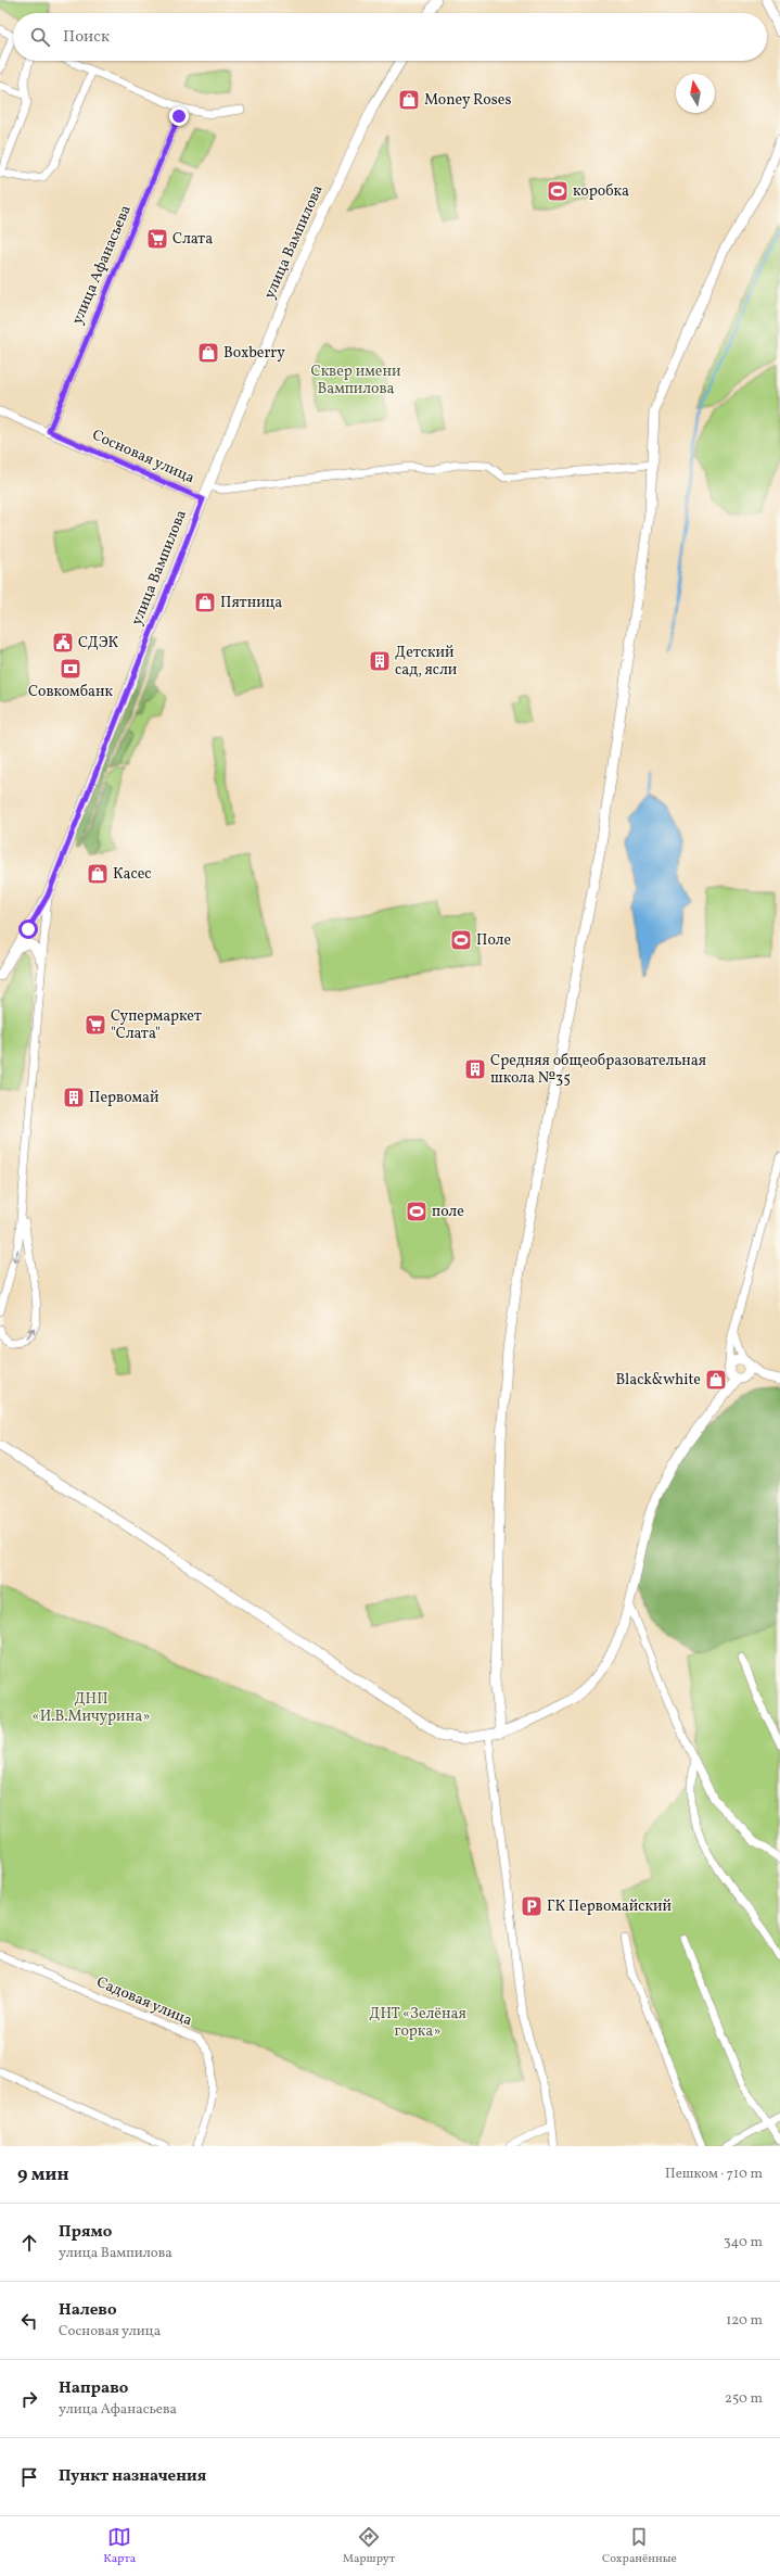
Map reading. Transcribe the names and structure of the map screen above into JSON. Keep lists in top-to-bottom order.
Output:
{
  "streets": {
    "street": [
      "улица Вампилова",
      "улица Афанасьева",
      "Сосновая улица",
      "Садовая улица"
    ]
  },
  "crossings": [
    ["улица Вампилова", "Сосновая улица"],
    ["улица Афанасьева", "Сосновая улица"]
  ],
  "parks": ["Сквер имени Вампилова", "ДНП «И.В.Мичурина»", "ДНТ «Зелёная горка»"],
  "places": {
    "shop": [
      "Money Roses",
      "Boxberry",
      "Пятница",
      "Касес",
      "Black&white"
    ],
    "sports": ["коробка", "Поле", "поле"],
    "supermarket": ["Слата", "Супермаркет \"Слата\""],
    "public building": ["СДЭК"],
    "building": ["Детский сад, ясли", "Средняя общеобразовательная школа №35", "Первомай"],
    "bank": ["Совкомбанк"],
    "parking": ["ГК Первомайский"]
  },
  "north": "top",
  "page": {
    "search": "Поиск",
    "heading": ["9 мин", "Пешком · 710 m"],
    "list": [
      ["Прямо", "улица Вампилова", "340 m"],
      ["Налево", "Сосновая улица", "120 m"],
      ["Направо", "улица Афанасьева", "250 m"],
      "Пункт назначения"
    ],
    "nav": ["Карта", "Маршрут", "Сохранённые"]
  }
}
